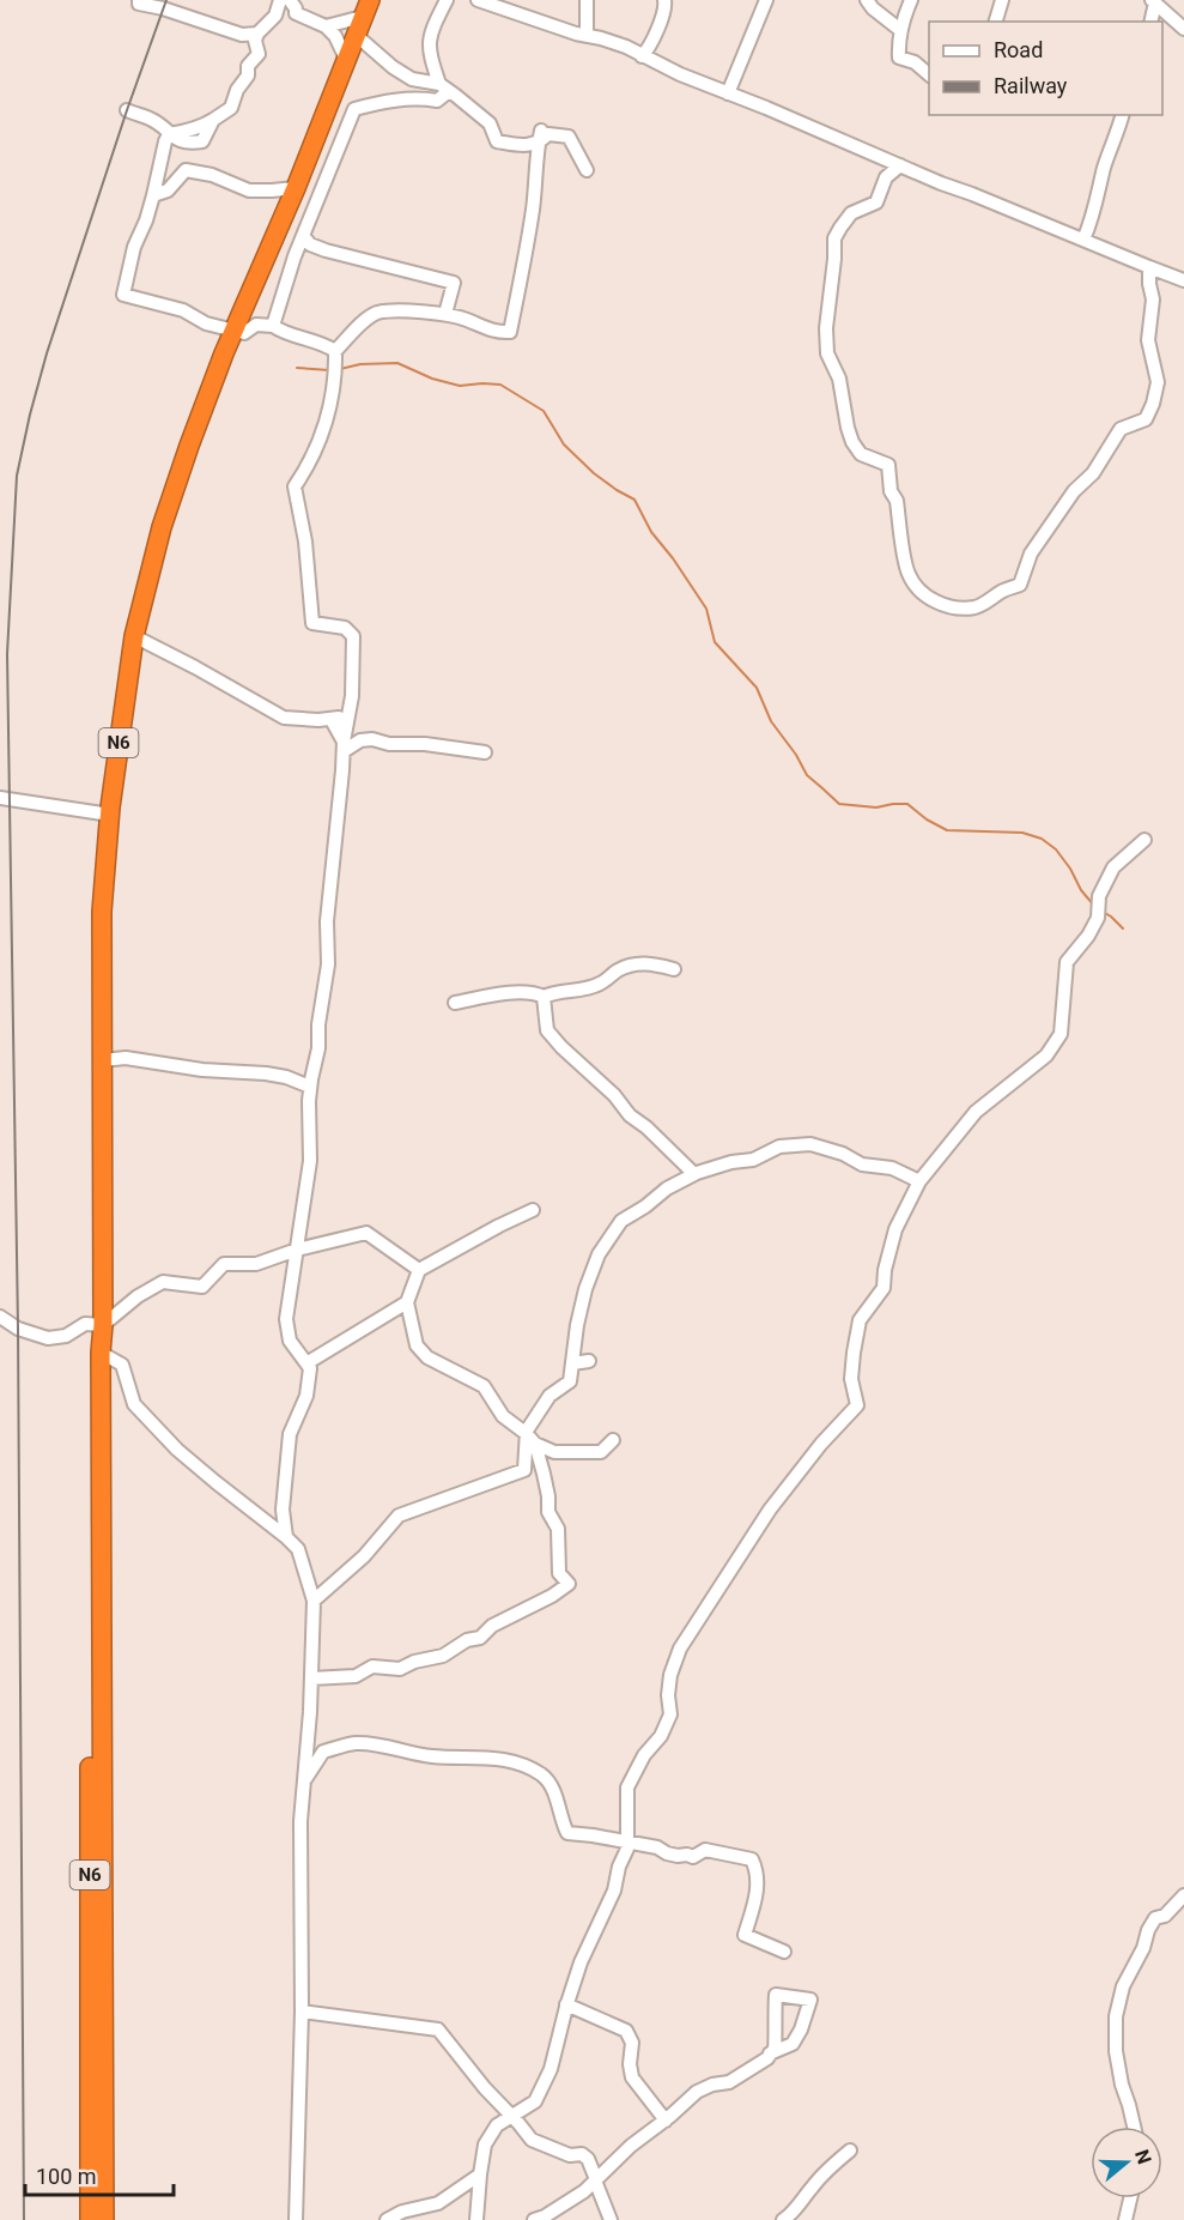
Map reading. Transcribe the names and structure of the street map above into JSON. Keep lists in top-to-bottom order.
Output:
{
  "streets": {
    "highway": ["N6"]
  },
  "legend": ["Road", "Railway"],
  "scale_bar": "100 m",
  "north": "right"
}
